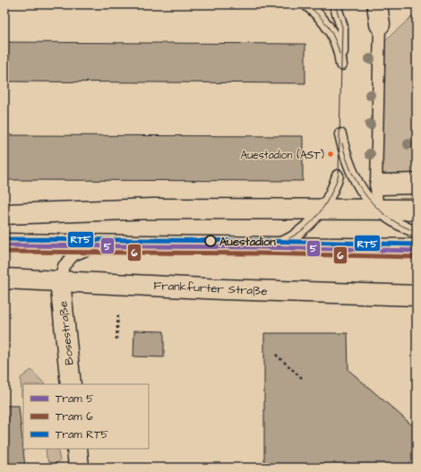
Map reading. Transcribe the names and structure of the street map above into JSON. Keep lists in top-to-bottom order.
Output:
{
  "streets": {
    "main road": ["Frankfurter Straße", "Bosestraße"]
  },
  "crossings": [
    ["Frankfurter Straße", "Bosestraße"]
  ],
  "places": ["Auestadion (AST)", "Auestadion"],
  "lines": ["tram line RT5", "tram line 5", "tram line 6"],
  "legend": ["Tram 5", "Tram 6", "Tram RT5"]
}
